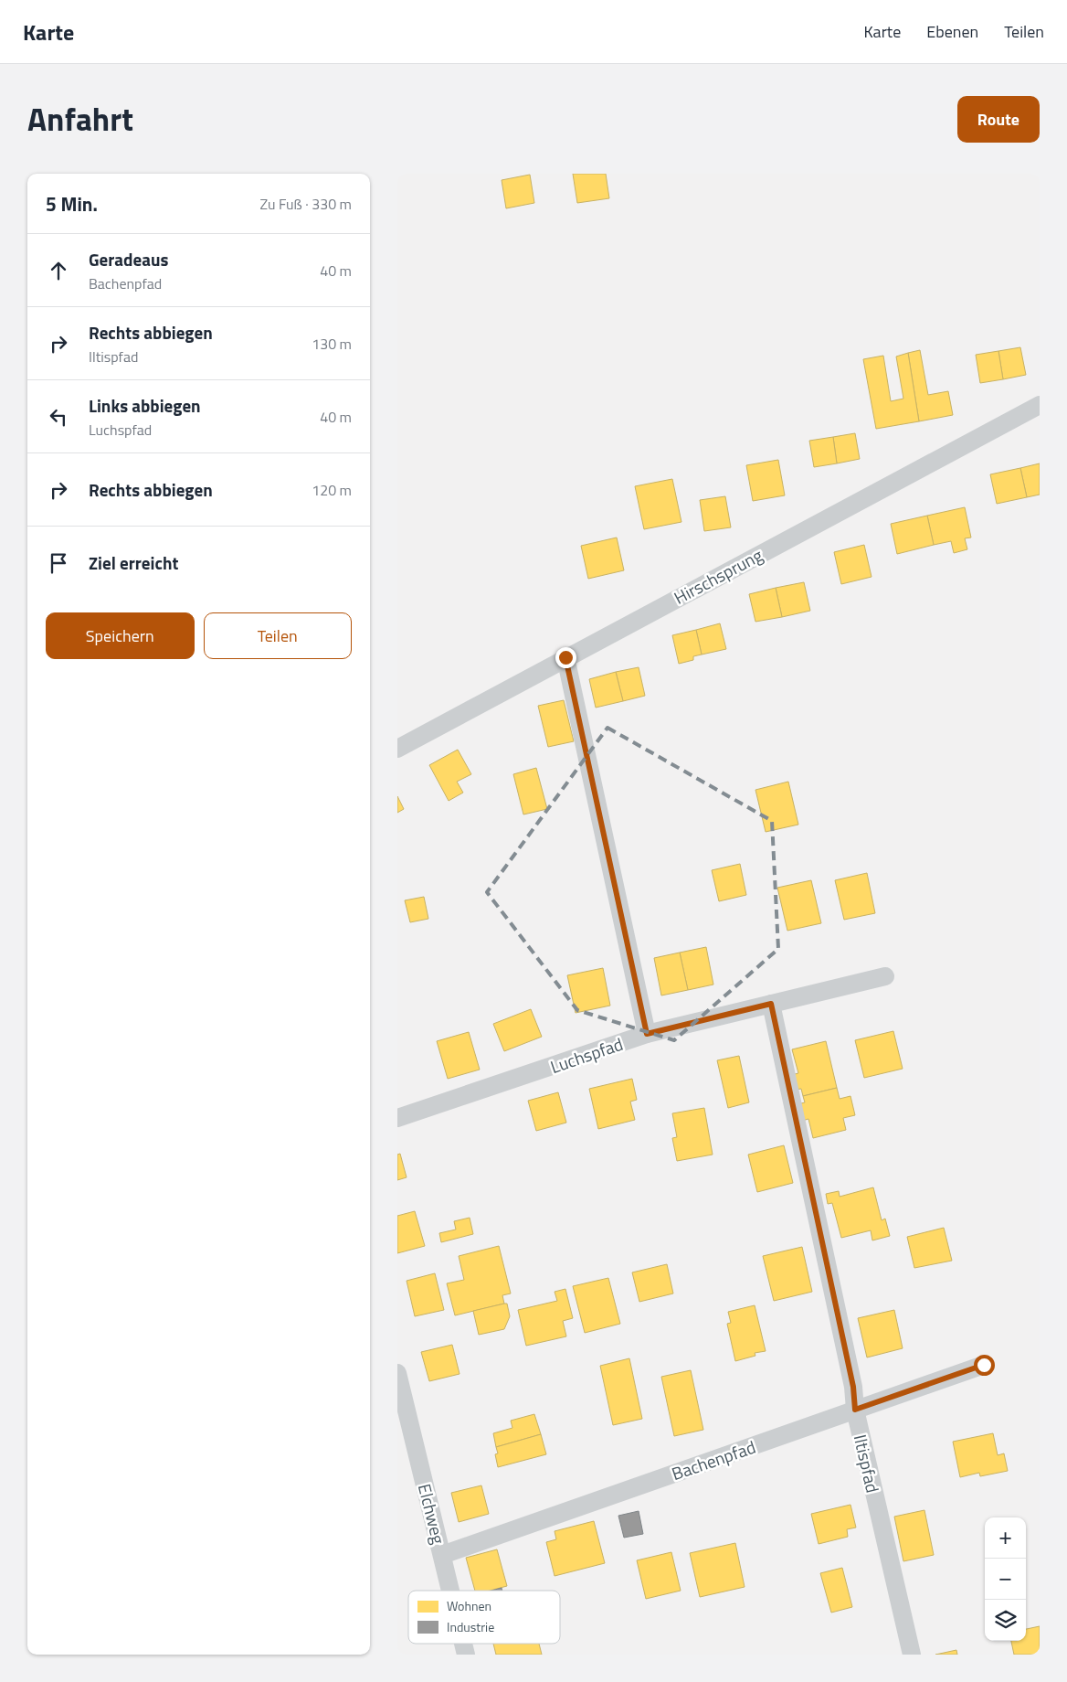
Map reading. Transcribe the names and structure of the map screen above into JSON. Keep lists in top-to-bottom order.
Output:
{
  "streets": {
    "street": [
      "Hirschsprung",
      "Luchspfad",
      "Bachenpfad",
      "Iltispfad",
      "Elchweg"
    ]
  },
  "crossings": [
    ["Luchspfad", "Iltispfad"],
    ["Bachenpfad", "Iltispfad"],
    ["Bachenpfad", "Elchweg"]
  ],
  "legend": ["Wohnen", "Industrie"],
  "page": {
    "header": "Karte",
    "nav": ["Karte", "Ebenen", "Teilen"],
    "title": "Anfahrt",
    "buttons": [
      "Route",
      ["Speichern", "Teilen"]
    ],
    "heading": ["5 Min.", "Zu Fuß · 330 m"],
    "list": [
      ["Geradeaus", "Bachenpfad", "40 m"],
      ["Rechts abbiegen", "Iltispfad", "130 m"],
      ["Links abbiegen", "Luchspfad", "40 m"],
      ["Rechts abbiegen", "120 m"],
      "Ziel erreicht"
    ],
    "map_buttons": ["+", "−"]
  }
}
